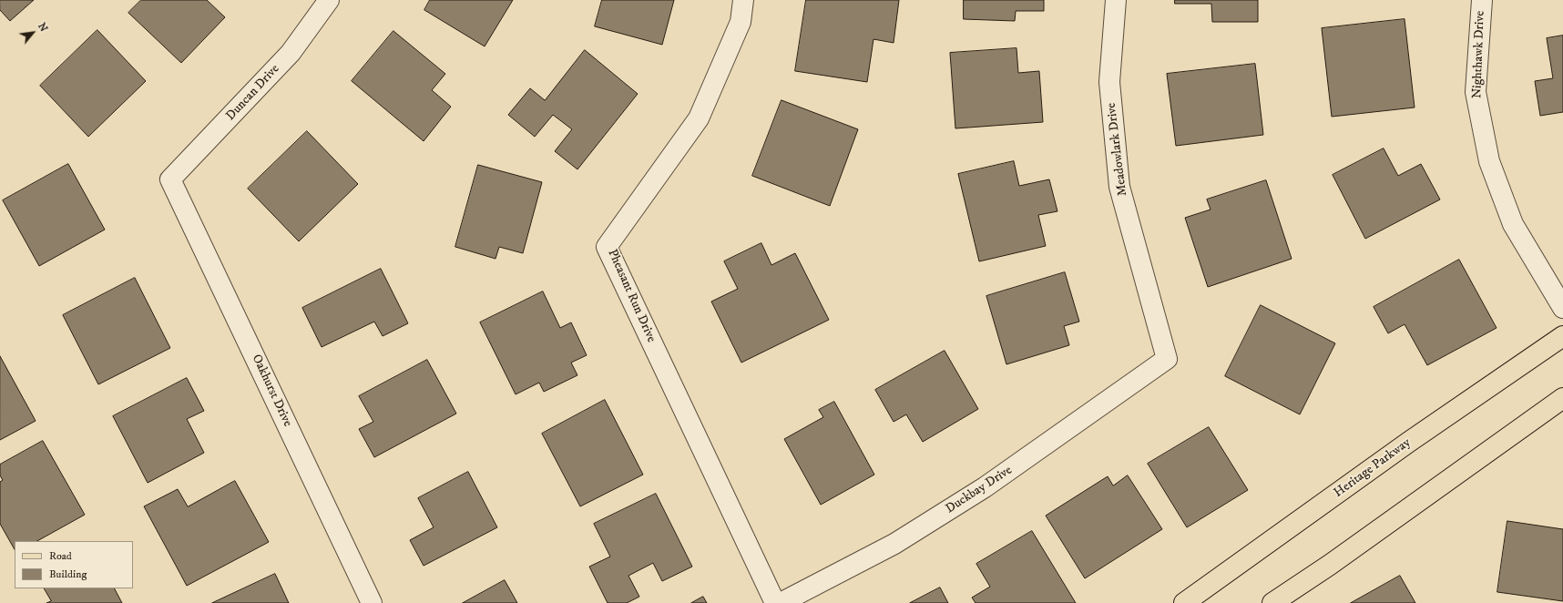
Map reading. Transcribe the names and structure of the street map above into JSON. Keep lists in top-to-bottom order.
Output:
{
  "streets": {
    "main road": ["Heritage Parkway"],
    "street": [
      "Nighthawk Drive",
      "Duncan Drive",
      "Meadowlark Drive",
      "Pheasant Run Drive",
      "Oakhurst Drive",
      "Duckbay Drive"
    ]
  },
  "crossings": [
    ["Duncan Drive", "Oakhurst Drive"],
    ["Meadowlark Drive", "Duckbay Drive"]
  ],
  "legend": ["Road", "Building"],
  "north": "top right"
}
